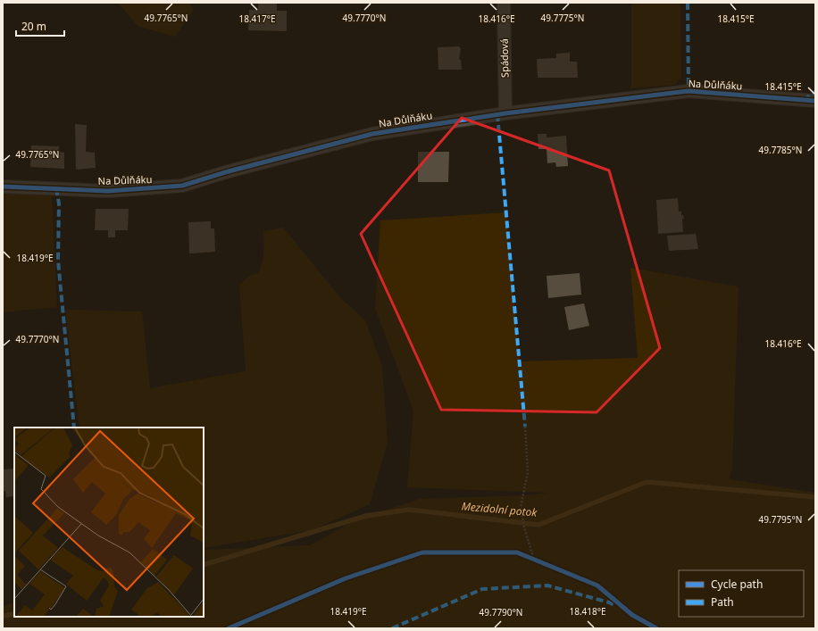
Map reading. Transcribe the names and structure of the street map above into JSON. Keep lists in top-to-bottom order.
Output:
{
  "streets": {
    "street": ["Spádová", "Na Důlňáku"]
  },
  "crossings": [
    ["Spádová", "Na Důlňáku"]
  ],
  "water": ["Mezidolní potok"],
  "legend": ["Cycle path", "Path"],
  "scale_bar": "20 m",
  "coordinates": [
    "49.7765°N",
    "49.7770°N",
    "49.7775°N",
    "18.417°E",
    "18.416°E",
    "18.415°E",
    "49.7785°N",
    "18.419°E",
    "49.7795°N",
    "18.418°E",
    "49.7790°N"
  ]
}
